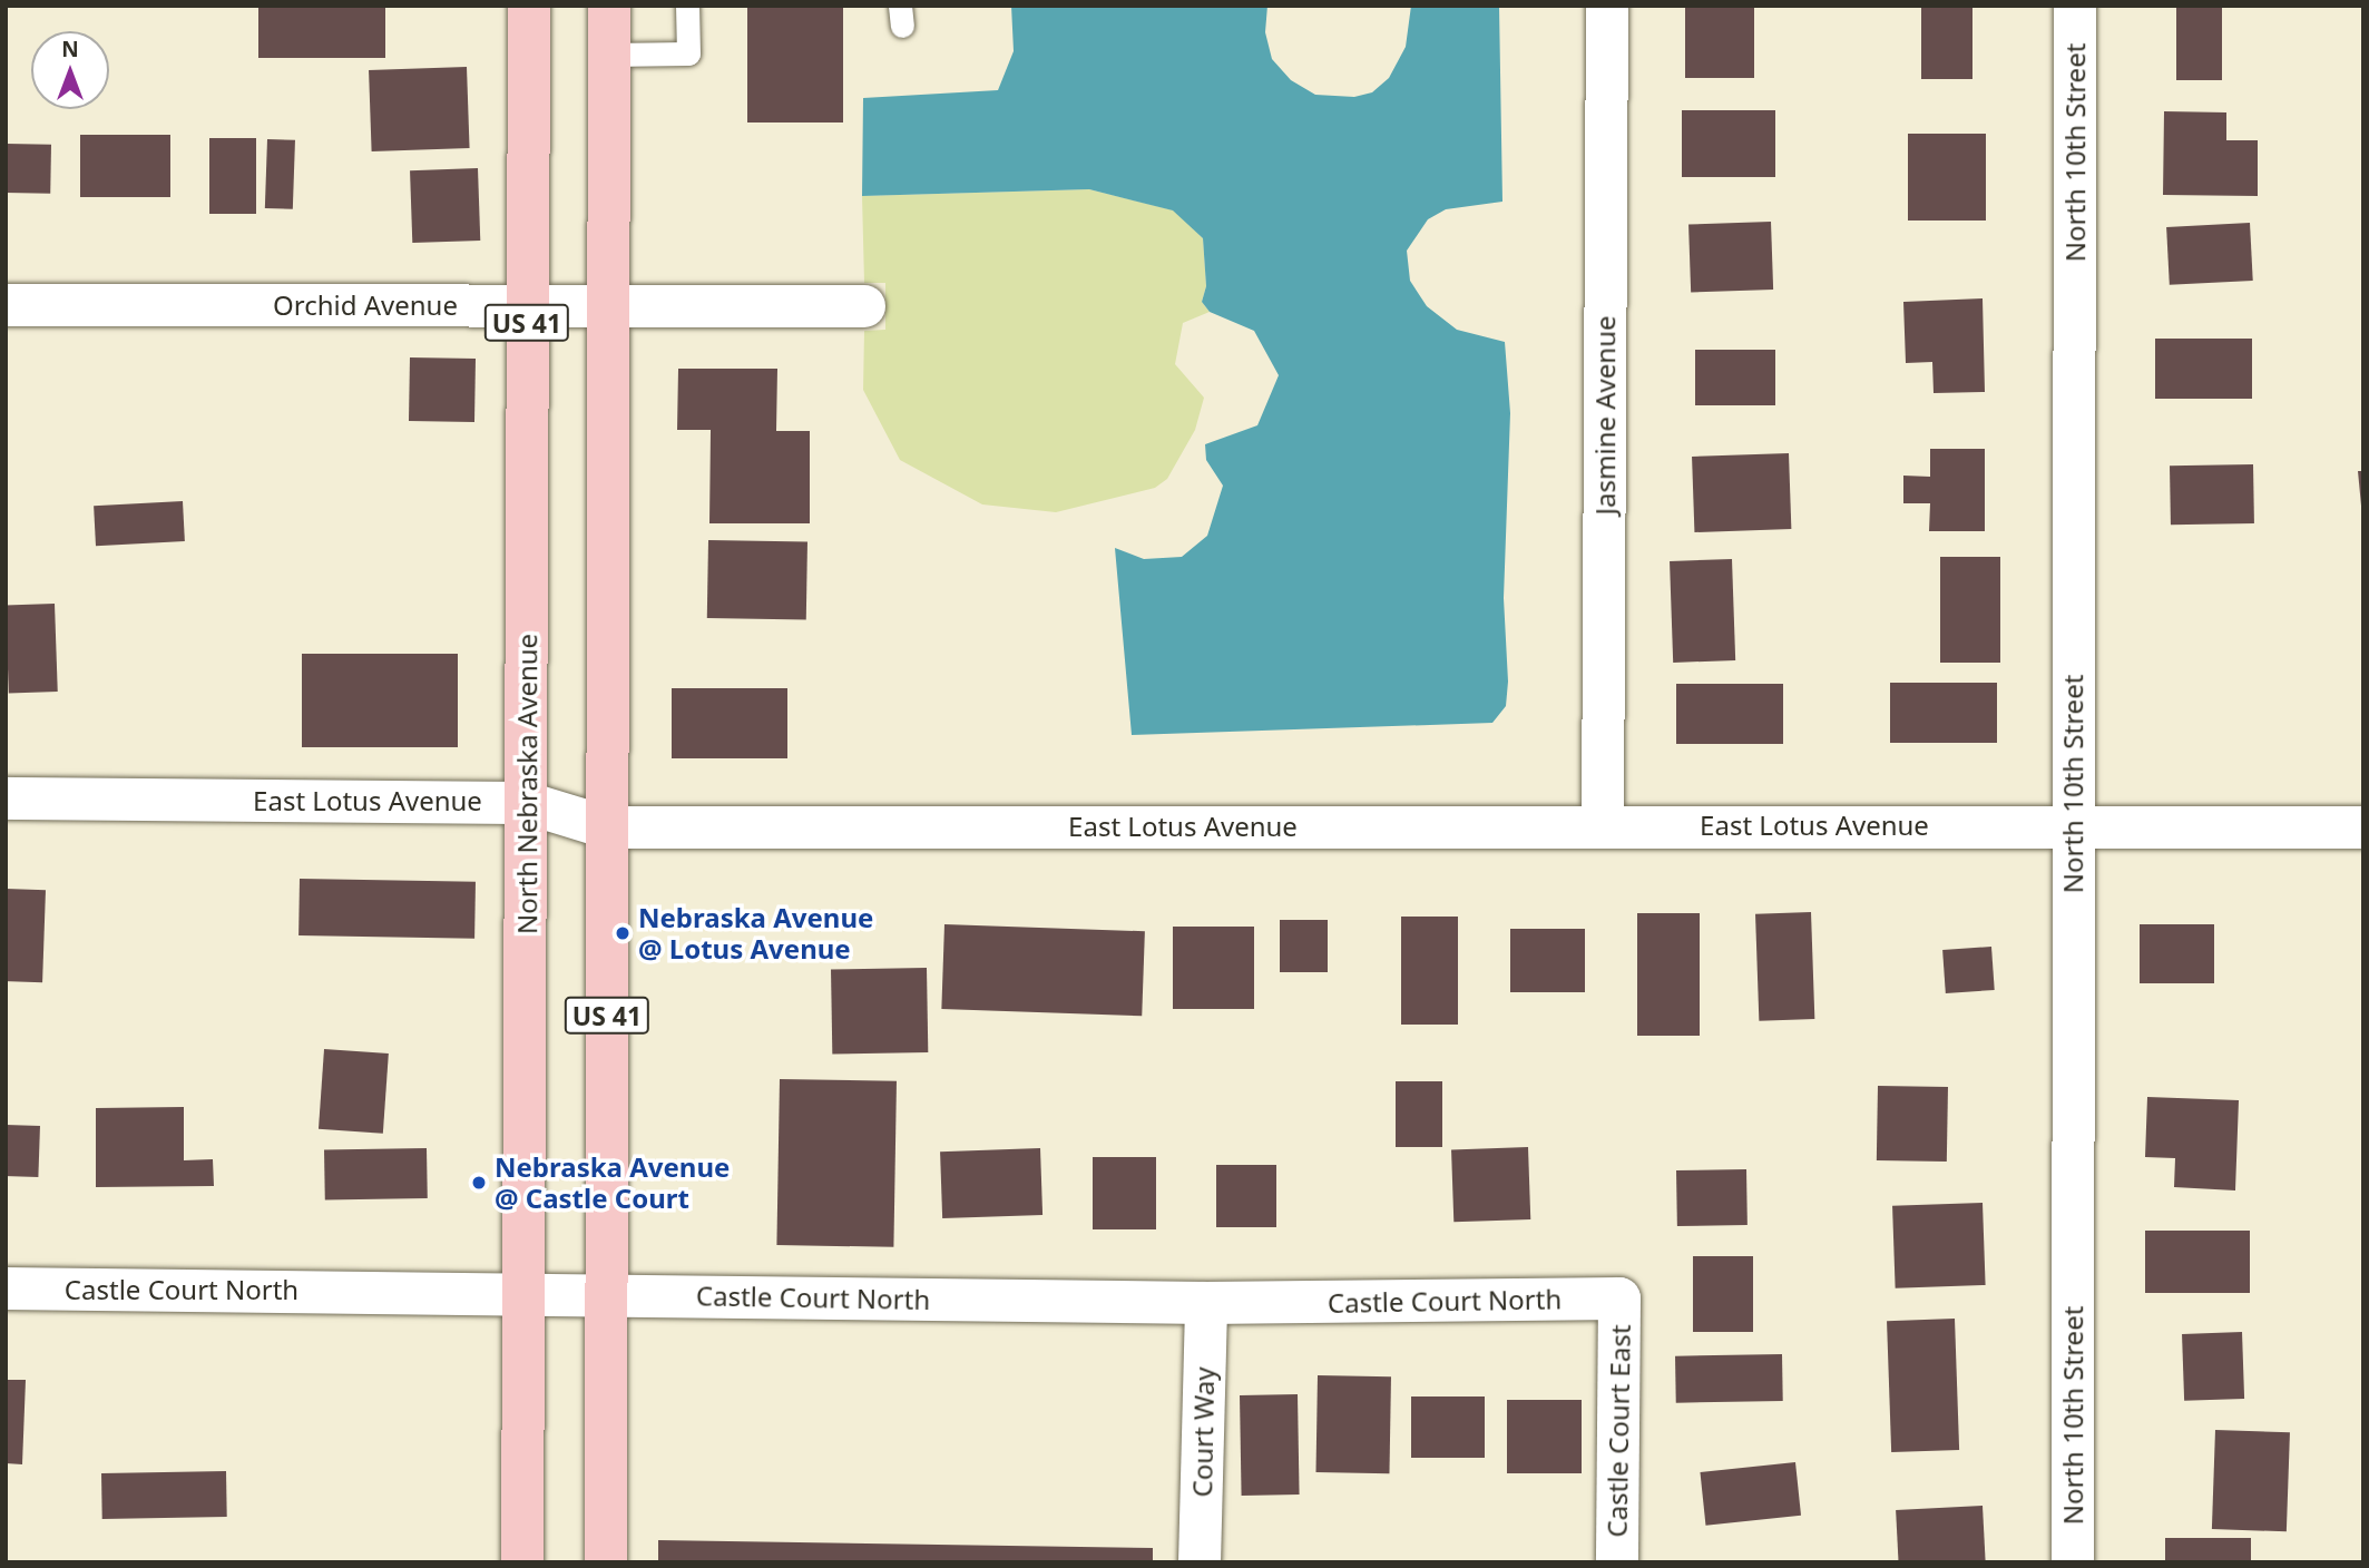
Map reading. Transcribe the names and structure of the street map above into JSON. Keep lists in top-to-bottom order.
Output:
{
  "streets": {
    "main road": ["US 41", "North Nebraska Avenue"],
    "street": [
      "North 10th Street",
      "Orchid Avenue",
      "Jasmine Avenue",
      "East Lotus Avenue",
      "Castle Court North",
      "Castle Court East",
      "Court Way"
    ]
  },
  "crossings": [
    ["North 10th Street", "East Lotus Avenue"],
    ["Orchid Avenue", "US 41"],
    ["Orchid Avenue", "North Nebraska Avenue"],
    ["US 41", "East Lotus Avenue"],
    ["US 41", "Castle Court North"],
    ["Jasmine Avenue", "East Lotus Avenue"],
    ["North Nebraska Avenue", "East Lotus Avenue"],
    ["North Nebraska Avenue", "Castle Court North"],
    ["Castle Court North", "Castle Court East"],
    ["Castle Court North", "Court Way"]
  ],
  "places": ["Nebraska Avenue @ Lotus Avenue", "Nebraska Avenue @ Castle Court"],
  "north": "top"
}
